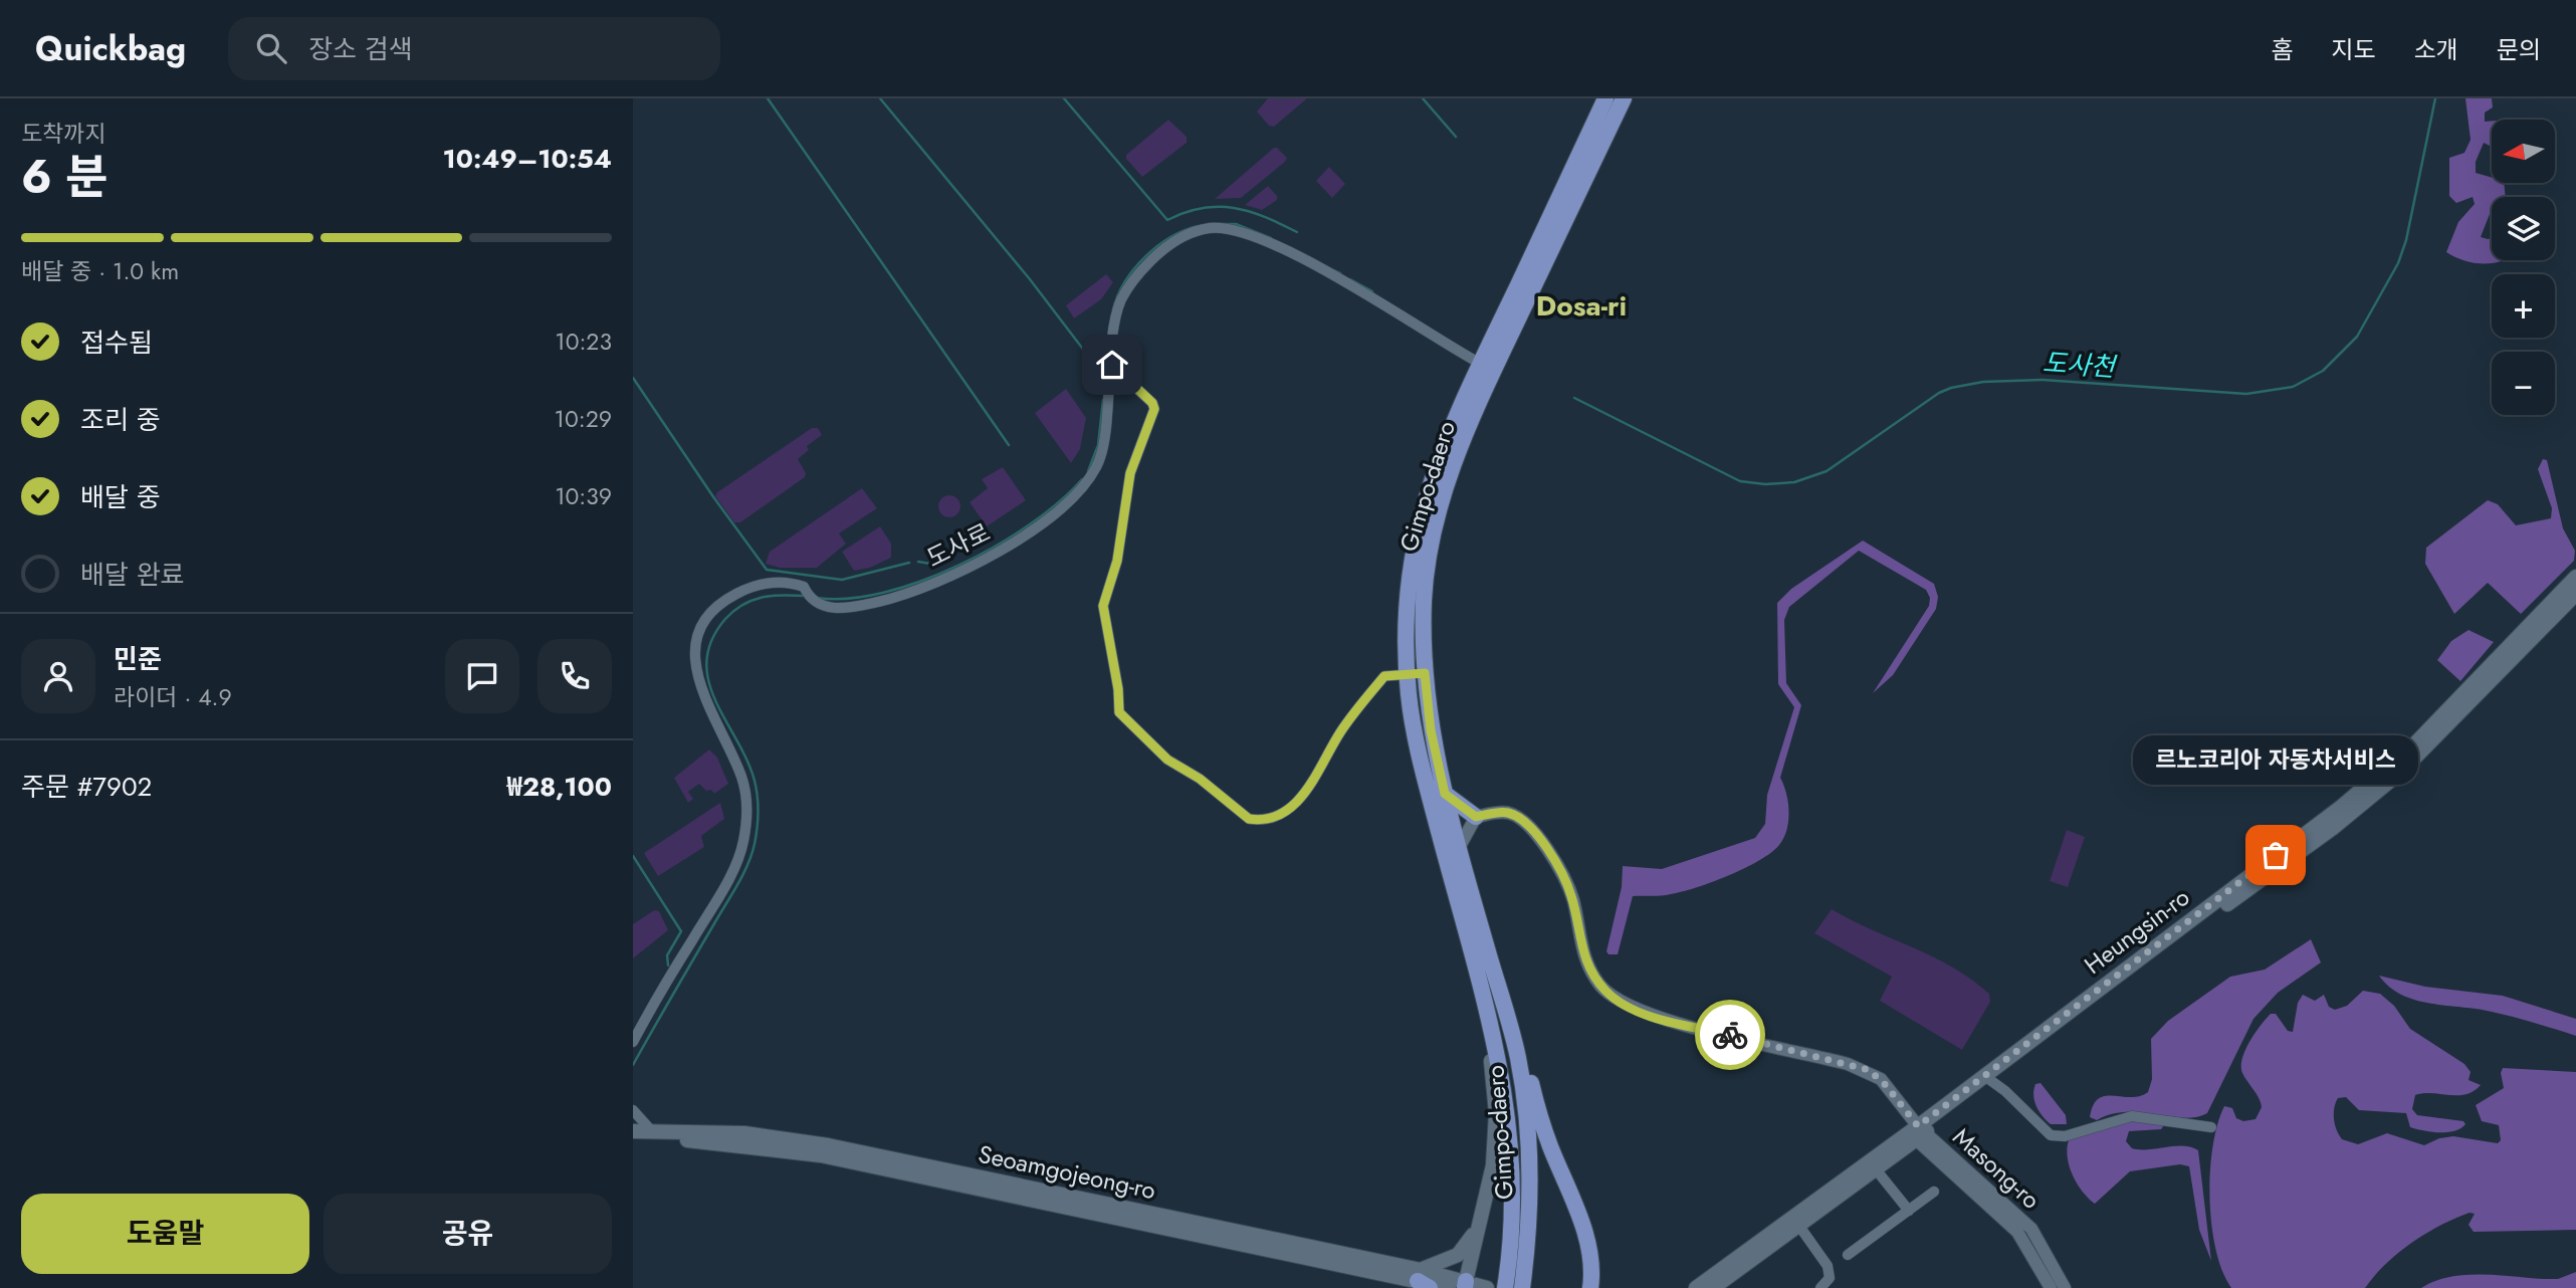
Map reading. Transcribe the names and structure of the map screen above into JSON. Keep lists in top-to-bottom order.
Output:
{
  "streets": {
    "main road": ["Gimpo-daero", "Heungsin-ro", "Seoamgojeong-ro"],
    "street": ["도사로", "Masong-ro"]
  },
  "crossings": [
    ["Gimpo-daero", "도사로"],
    ["Heungsin-ro", "Masong-ro"]
  ],
  "districts": ["Dosa-ri"],
  "water": ["도사천"],
  "places": ["르노코리아 자동차서비스"],
  "north": "left",
  "page": {
    "header": "Quickbag",
    "search": "장소 검색",
    "nav": [
      "홈",
      "지도",
      "소개",
      "문의"
    ],
    "heading": ["6 분", "도착까지", "10:49–10:54"],
    "panel": [
      "민준",
      "라이더 · 4.9",
      "주문 #7902",
      "₩28,100"
    ],
    "map_buttons": ["+", "−"],
    "bar": "배달 중 · 1.0 km",
    "list": [
      ["접수됨", "10:23"],
      ["조리 중", "10:29"],
      ["배달 중", "10:39"],
      "배달 완료"
    ],
    "bubble": "르노코리아 자동차서비스",
    "buttons": ["도움말", "공유"]
  }
}
